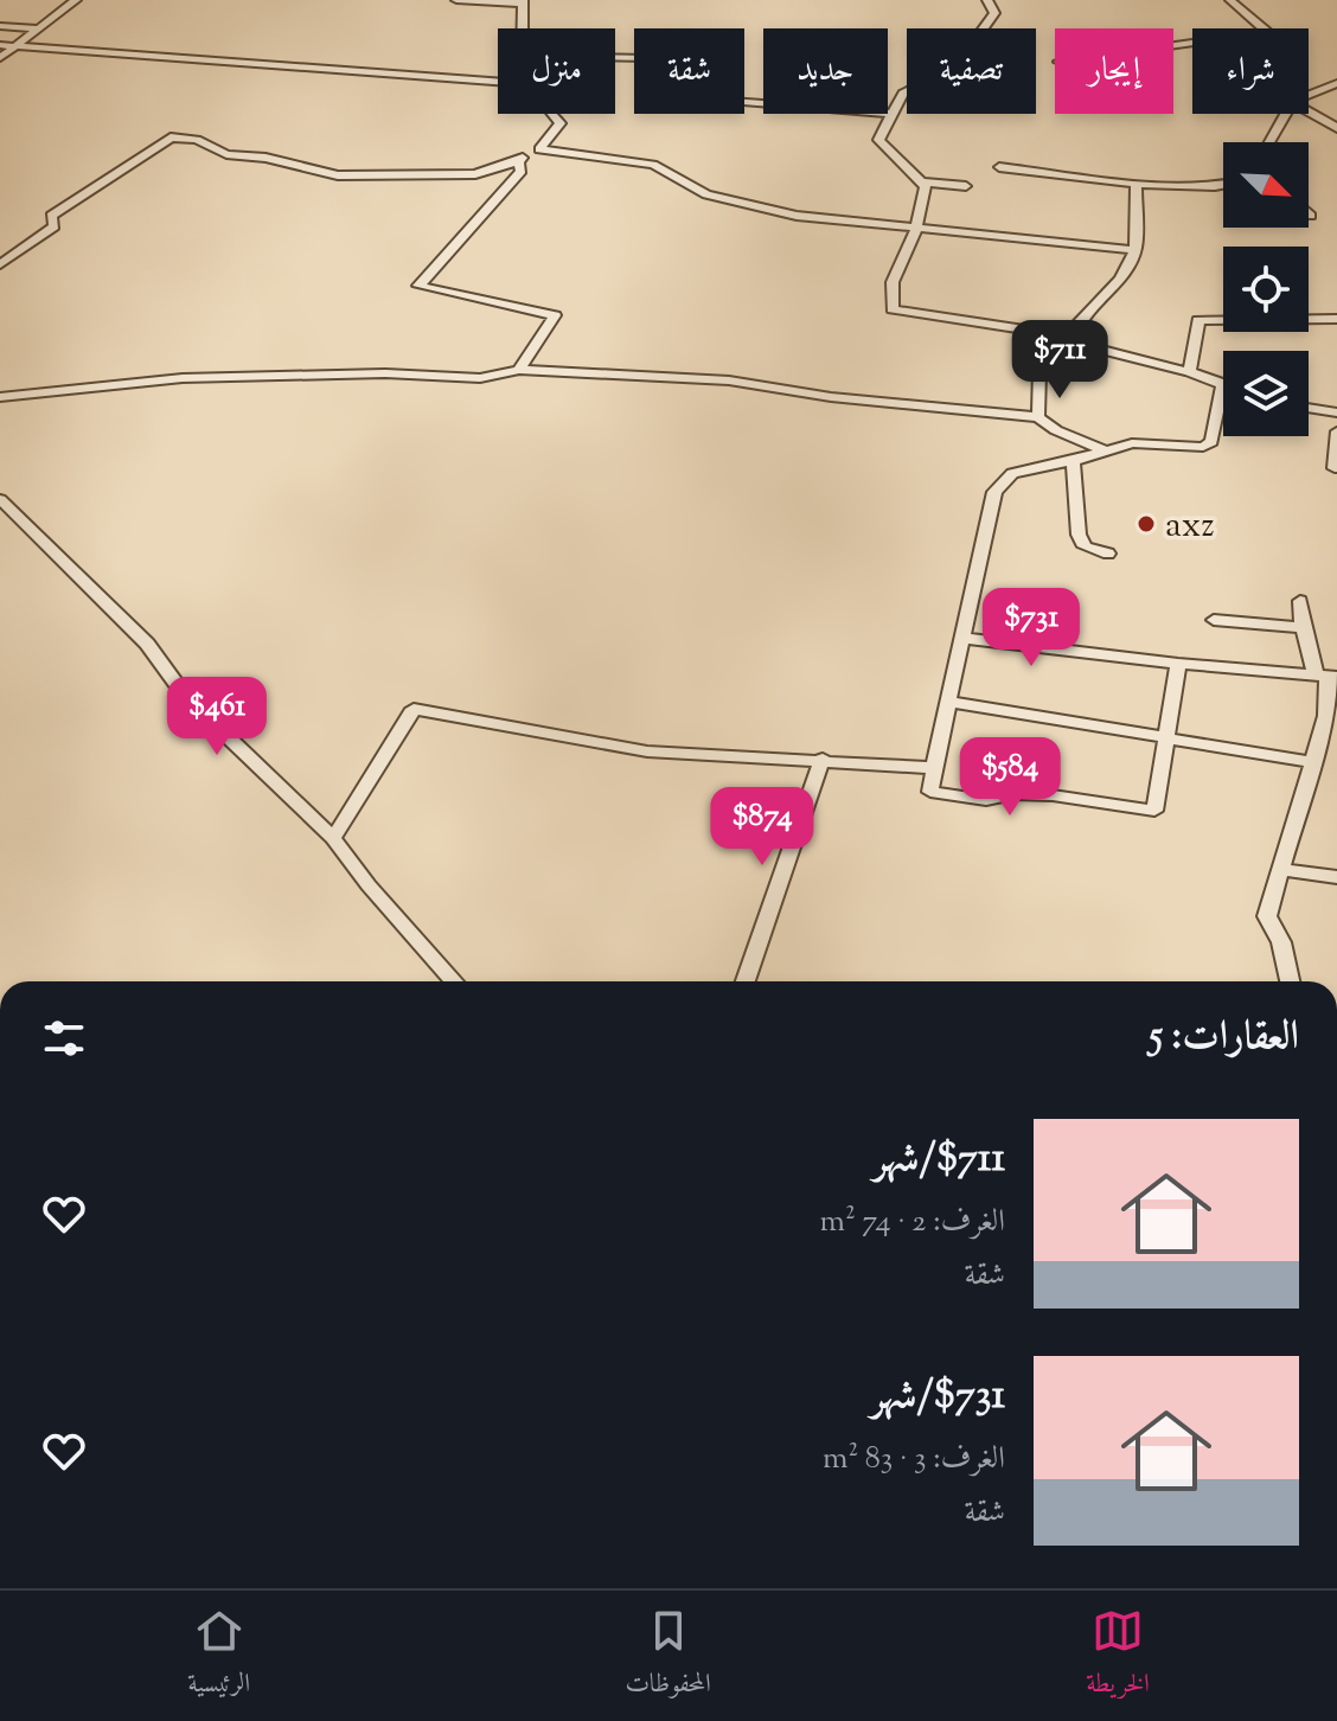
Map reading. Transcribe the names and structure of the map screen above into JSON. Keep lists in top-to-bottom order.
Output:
{
  "places": ["axz"],
  "north": "bottom right",
  "page": {
    "chip": [
      "شراء",
      "إيجار",
      "تصفية",
      "جديد",
      "شقة",
      "منزل"
    ],
    "price": [
      "$711",
      "$731",
      "$461",
      "$584",
      "$874"
    ],
    "heading": "العقارات: 5",
    "list": [
      {
        "name": "$711/شهر",
        "note": "الغرف: 2 · 74 m² · شقة"
      },
      {
        "name": "$731/شهر",
        "note": "الغرف: 3 · 83 m² · شقة"
      }
    ],
    "tabs": ["الخريطة", "المحفوظات", "الرئيسية"]
  }
}
